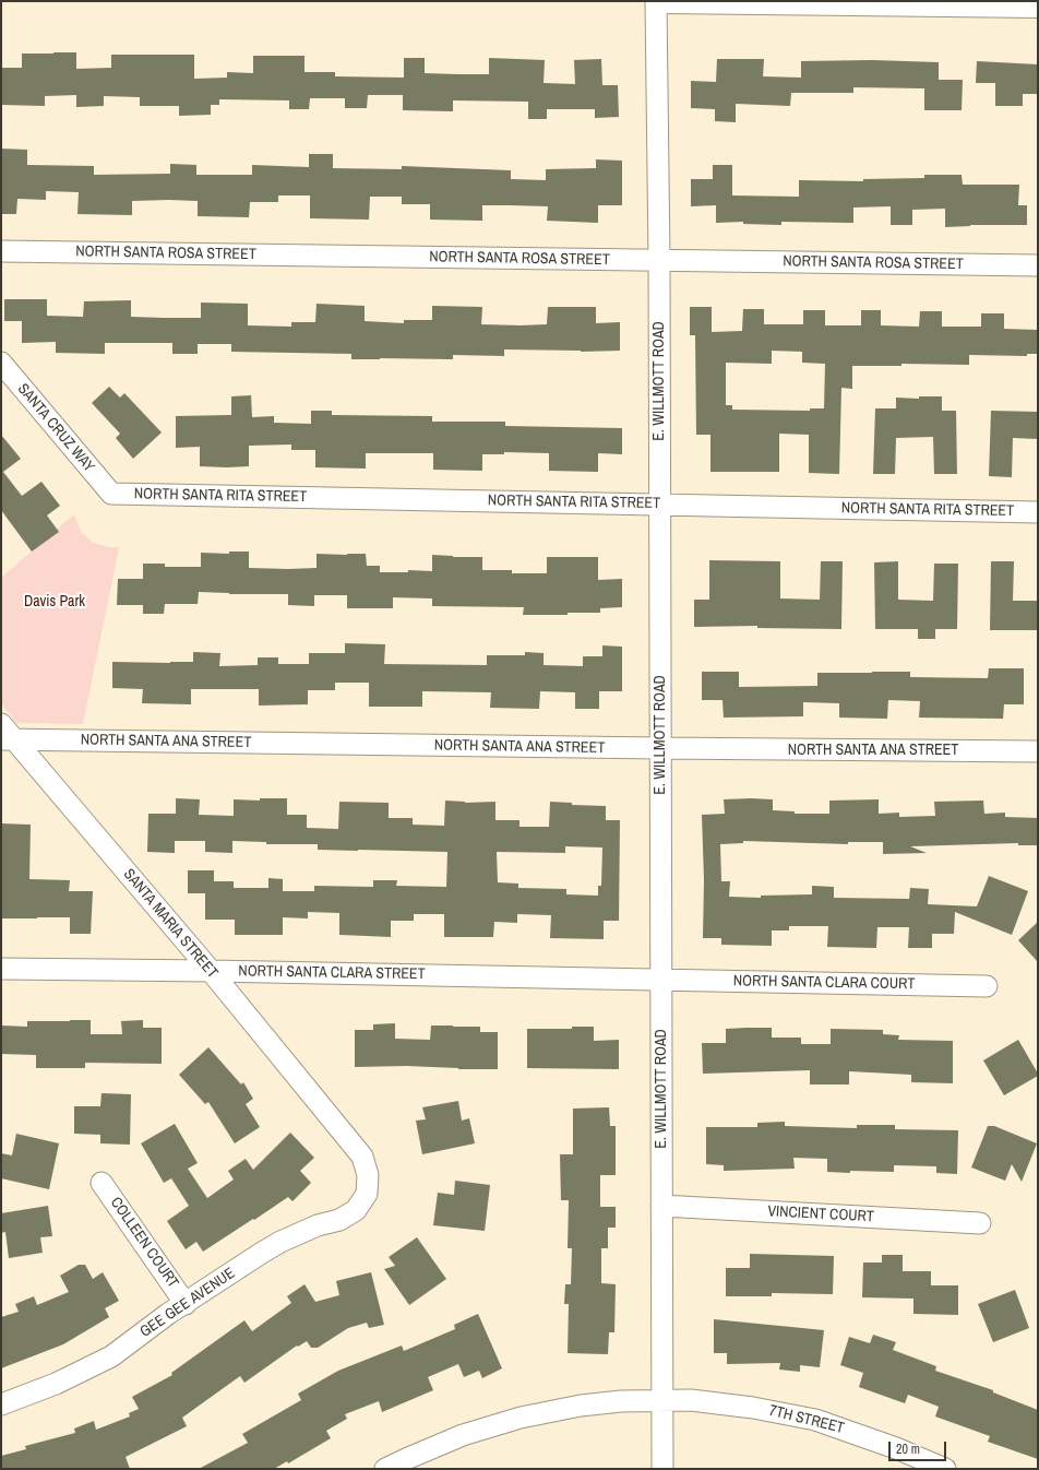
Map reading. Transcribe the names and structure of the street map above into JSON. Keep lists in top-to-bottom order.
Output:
{
  "streets": {
    "street": [
      "NORTH SANTA ROSA STREET",
      "E. WILLMOTT ROAD",
      "SANTA CRUZ WAY",
      "NORTH SANTA RITA STREET",
      "NORTH SANTA ANA STREET",
      "SANTA MARIA STREET",
      "NORTH SANTA CLARA STREET",
      "NORTH SANTA CLARA COURT",
      "VINCIENT COURT",
      "COLLEEN COURT",
      "GEE GEE AVENUE",
      "7TH STREET"
    ]
  },
  "crossings": [
    ["NORTH SANTA ROSA STREET", "E. WILLMOTT ROAD"],
    ["E. WILLMOTT ROAD", "NORTH SANTA RITA STREET"],
    ["E. WILLMOTT ROAD", "NORTH SANTA ANA STREET"],
    ["E. WILLMOTT ROAD", "NORTH SANTA CLARA STREET"],
    ["E. WILLMOTT ROAD", "NORTH SANTA CLARA COURT"],
    ["E. WILLMOTT ROAD", "VINCIENT COURT"],
    ["E. WILLMOTT ROAD", "7TH STREET"],
    ["SANTA CRUZ WAY", "NORTH SANTA RITA STREET"],
    ["NORTH SANTA ANA STREET", "SANTA MARIA STREET"],
    ["SANTA MARIA STREET", "NORTH SANTA CLARA STREET"],
    ["SANTA MARIA STREET", "GEE GEE AVENUE"],
    ["NORTH SANTA CLARA STREET", "NORTH SANTA CLARA COURT"],
    ["COLLEEN COURT", "GEE GEE AVENUE"]
  ],
  "parks": ["Davis Park"],
  "scale_bar": "20 m"
}
